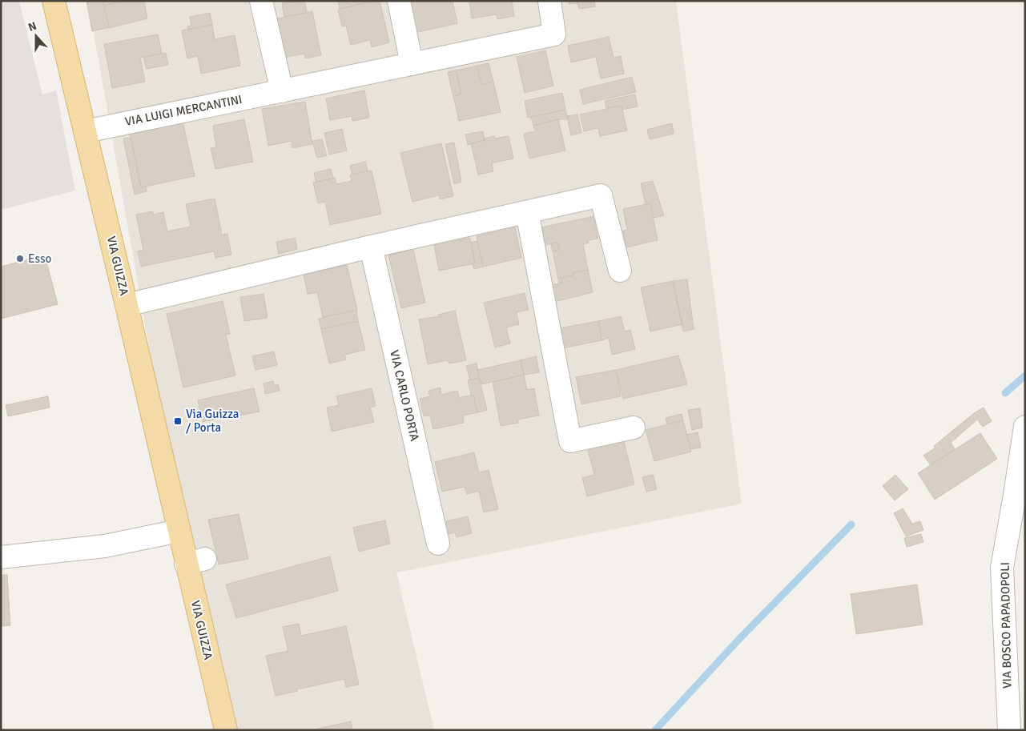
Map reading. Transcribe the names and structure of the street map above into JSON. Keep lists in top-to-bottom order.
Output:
{
  "streets": {
    "main road": ["VIA GUIZZA"],
    "street": ["VIA LUIGI MERCANTINI", "VIA CARLO PORTA", "VIA BOSCO PAPADOPOLI"]
  },
  "crossings": [
    ["VIA LUIGI MERCANTINI", "VIA GUIZZA"]
  ],
  "places": {
    "other": ["Esso"],
    "transit": ["Via Guizza / Porta"]
  },
  "north": "top"
}
